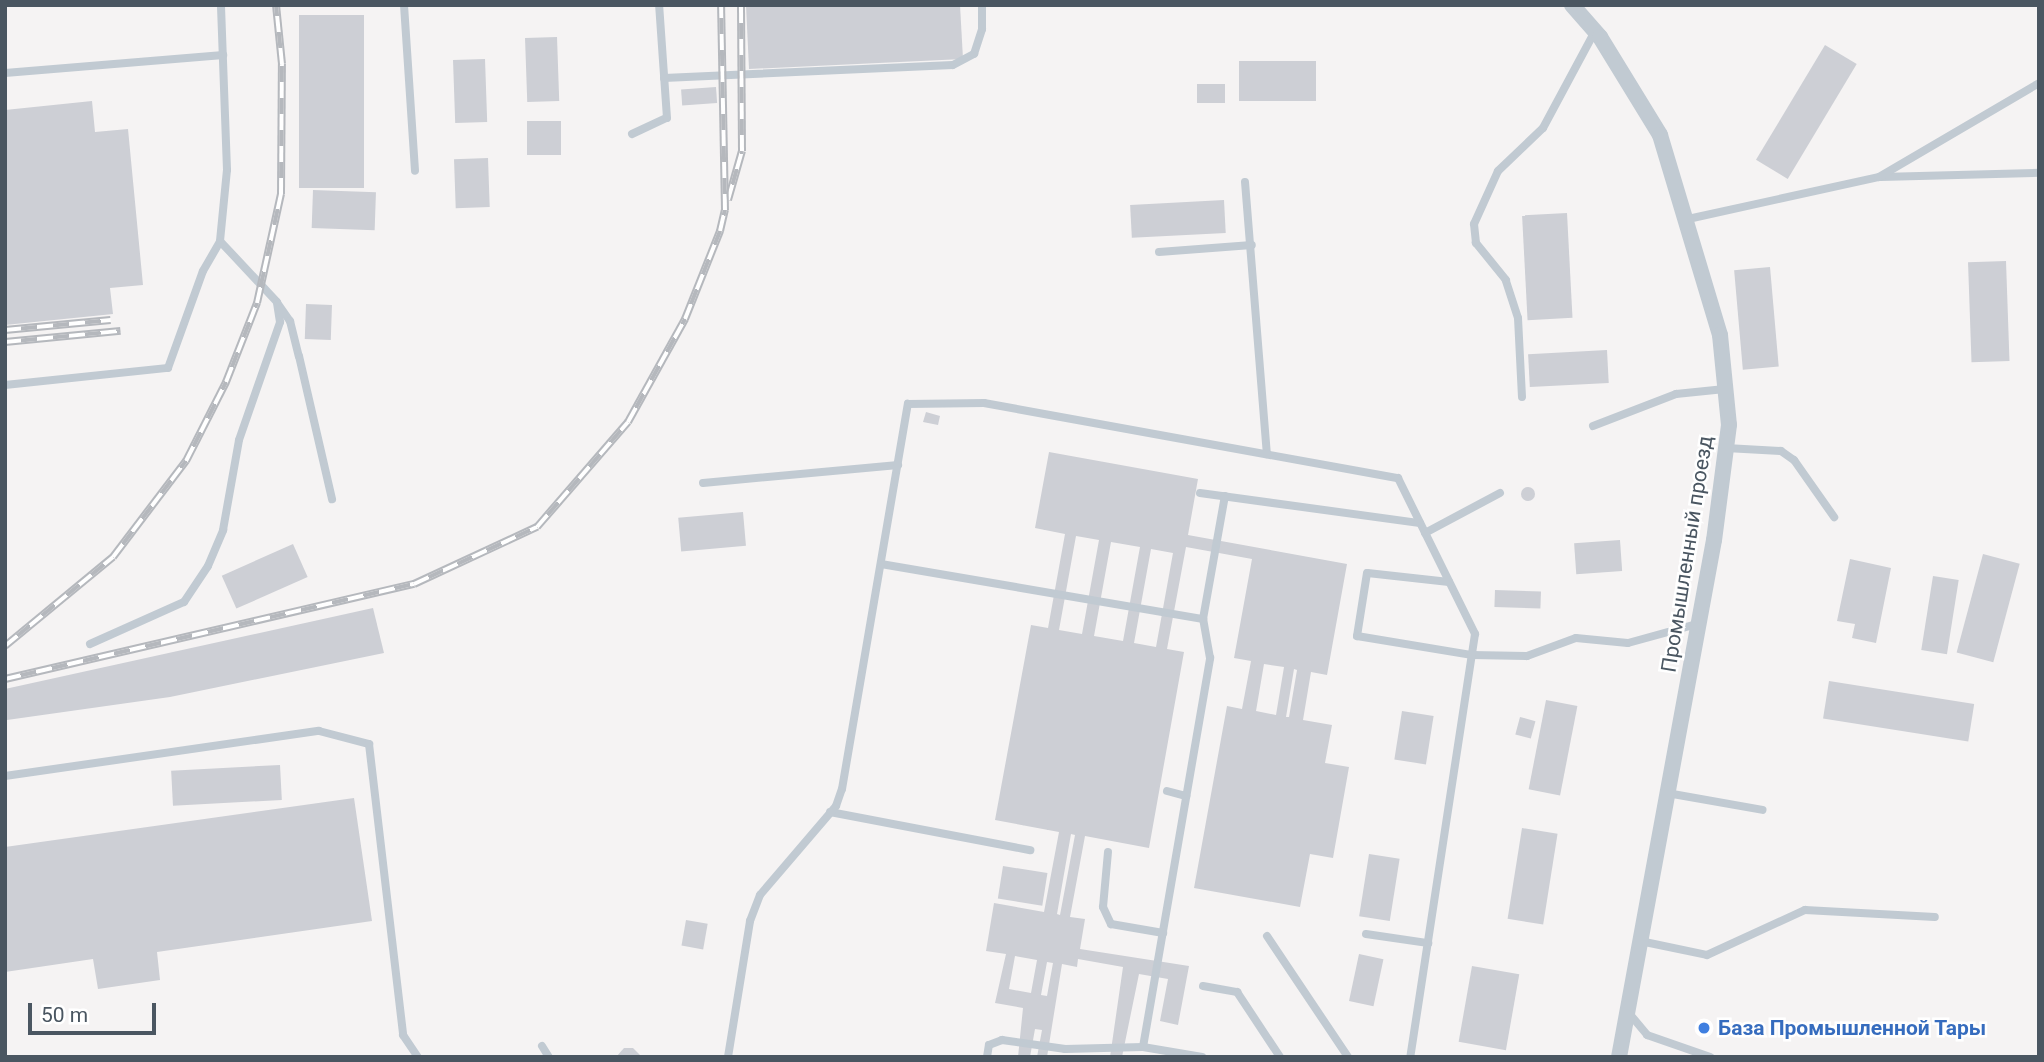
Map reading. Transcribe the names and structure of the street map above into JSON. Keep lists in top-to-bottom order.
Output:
{
  "streets": {
    "street": ["Промышленный проезд"]
  },
  "places": ["База Промышленной Тары"],
  "scale_bar": "50 m"
}
